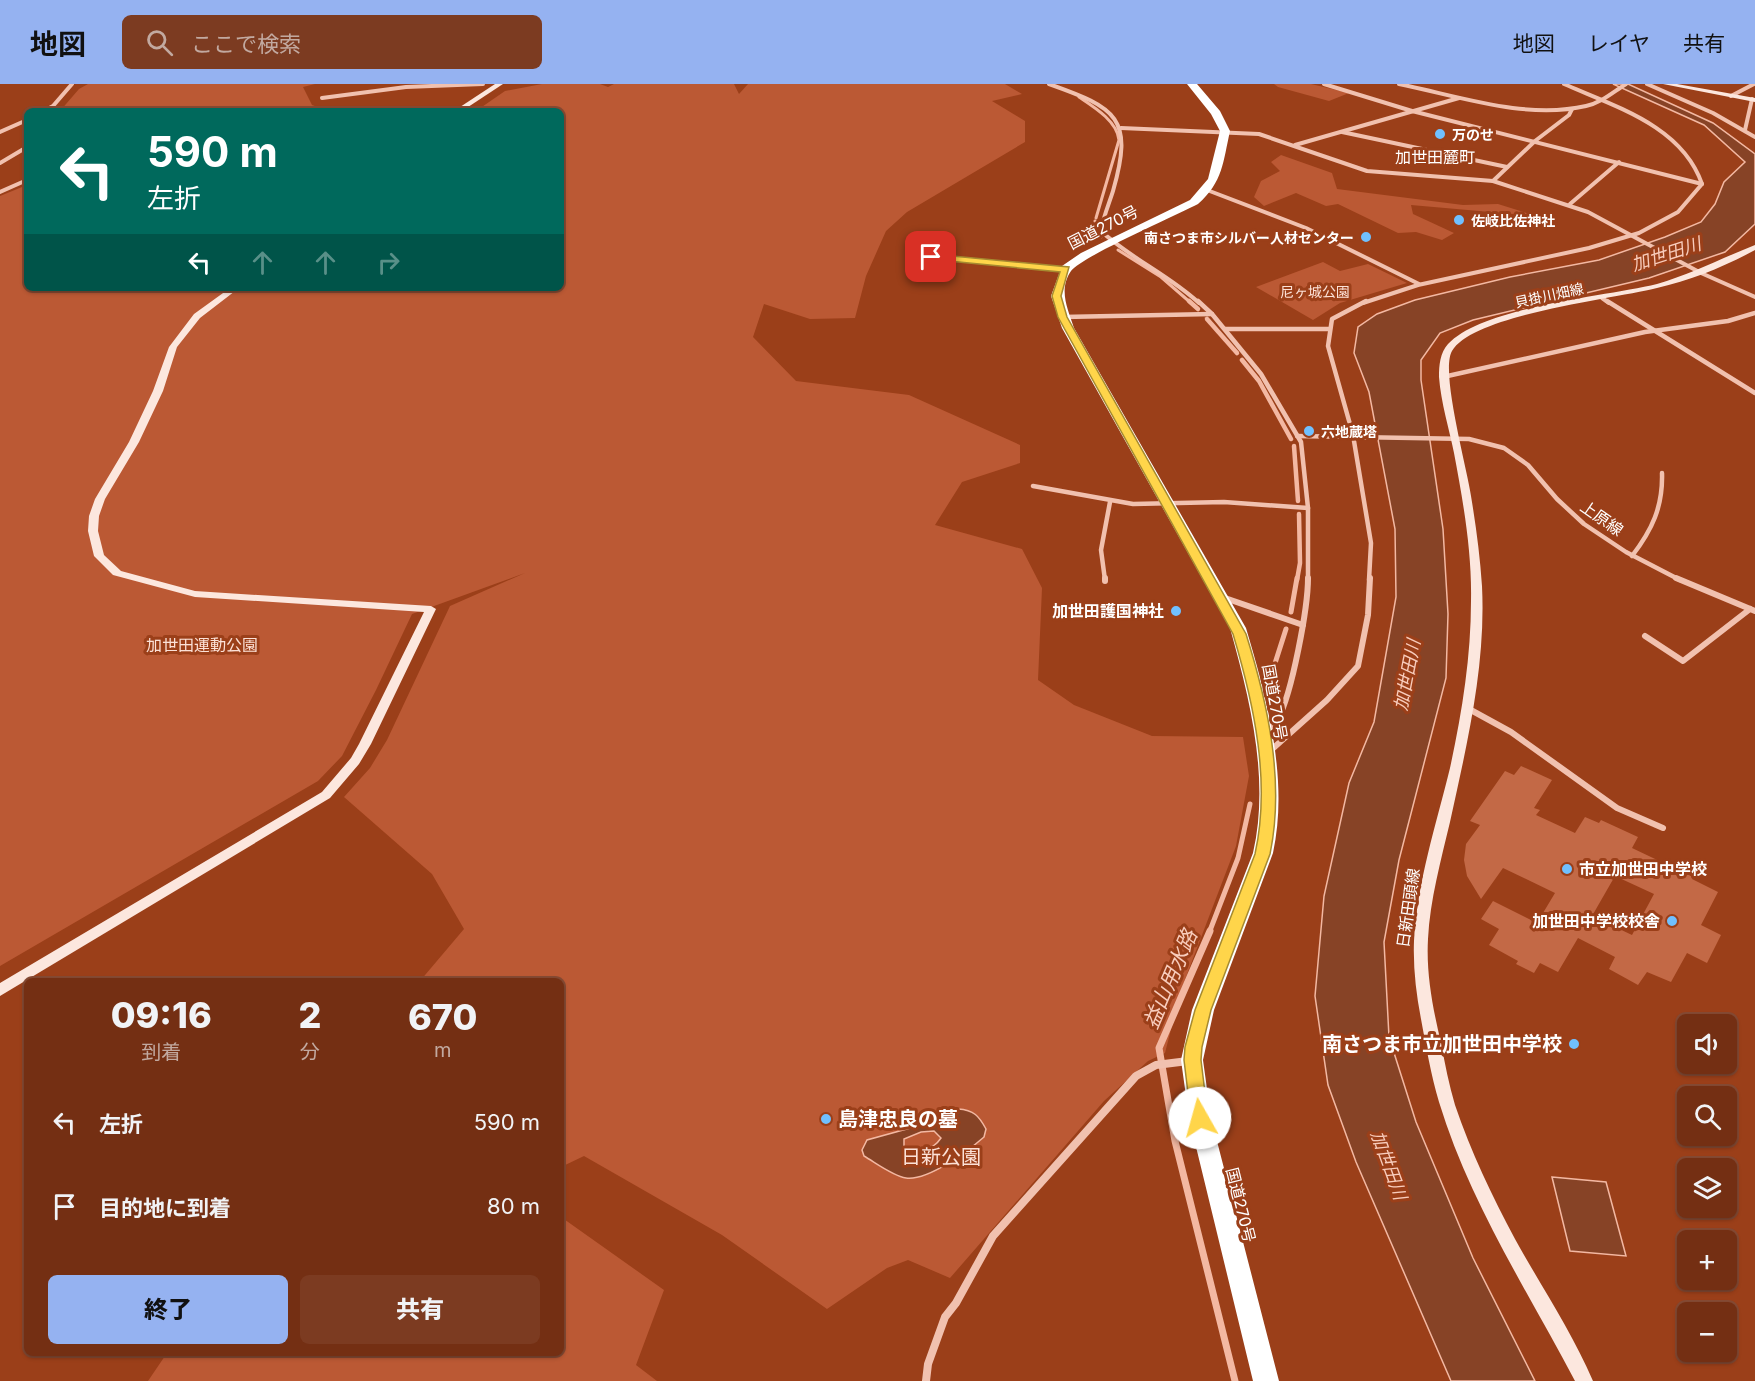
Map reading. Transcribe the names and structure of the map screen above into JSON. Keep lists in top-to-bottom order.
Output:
{
  "streets": {
    "highway": ["国道270号"],
    "street": ["貝掛川畑線", "上原線", "日新田頭線"]
  },
  "crossings": [
    ["貝掛川畑線", "上原線"],
    ["貝掛川畑線", "日新田頭線"],
    ["上原線", "日新田頭線"]
  ],
  "districts": ["加世田麓町"],
  "water": ["加世田川", "益山用水路"],
  "parks": ["尼ヶ城公園", "加世田運動公園", "日新公園"],
  "places": [
    "万のせ",
    "佐岐比佐神社",
    "南さつま市シルバー人材センター",
    "六地蔵塔",
    "加世田護国神社",
    "市立加世田中学校",
    "加世田中学校校舎",
    "南さつま市立加世田中学校",
    "島津忠良の墓"
  ],
  "page": {
    "header": "地図",
    "search": "ここで検索",
    "nav": ["地図", "レイヤ", "共有"],
    "turn": ["590 m", "左折"],
    "eta": [
      "09:16",
      "到着",
      "2",
      "分",
      "670",
      "m"
    ],
    "map_buttons": ["+", "−"],
    "list": [
      {
        "name": "左折",
        "value": "590 m"
      },
      {
        "name": "目的地に到着",
        "value": "80 m"
      }
    ],
    "buttons": ["終了", "共有"]
  }
}
